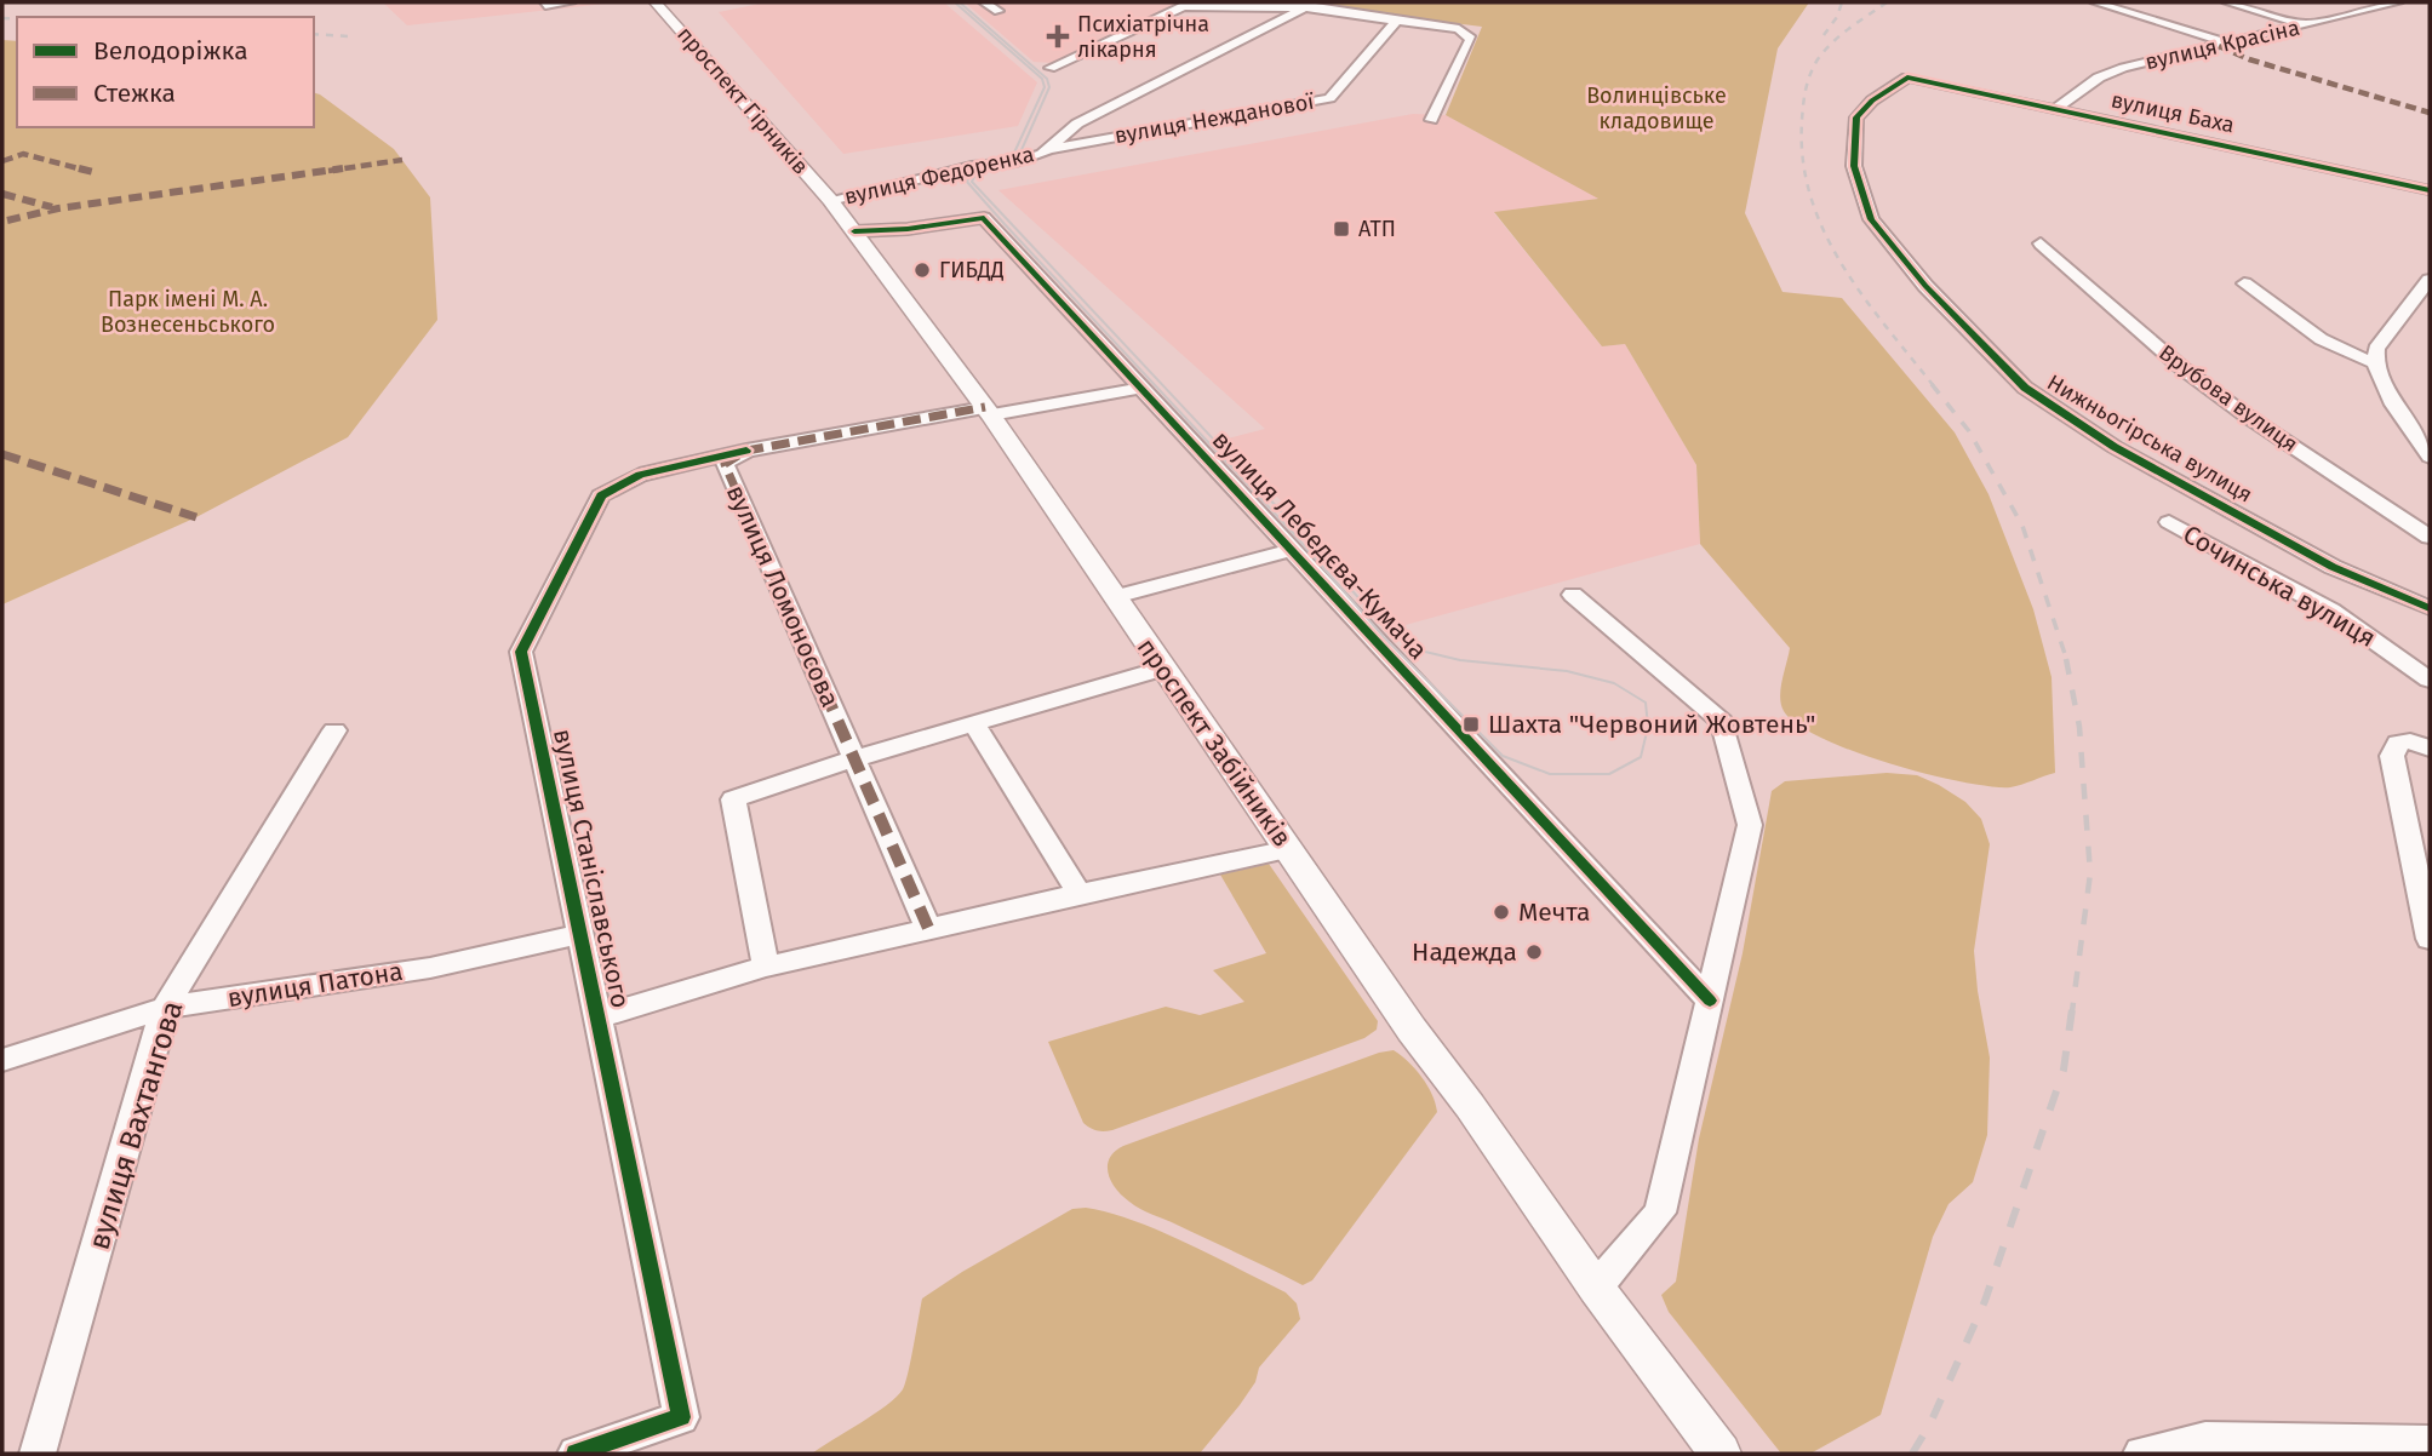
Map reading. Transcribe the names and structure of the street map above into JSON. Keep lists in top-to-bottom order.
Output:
{
  "streets": {
    "main road": ["проспект Гірників", "проспект Забійників"],
    "street": [
      "вулиця Красіна",
      "вулиця Баха",
      "вулиця Нежданової",
      "вулиця Федоренка",
      "Врубова вулиця",
      "Нижньогірська вулиця",
      "вулиця Лебедєва-Кумача",
      "Сочинська вулиця",
      "вулиця Ломоносова",
      "вулиця Станіславського",
      "вулиця Патона",
      "вулиця Вахтангова"
    ]
  },
  "crossings": [
    ["вулиця Красіна", "вулиця Баха"],
    ["проспект Гірників", "вулиця Федоренка"],
    ["проспект Гірників", "проспект Забійників"],
    ["вулиця Баха", "Нижньогірська вулиця"],
    ["вулиця Нежданової", "вулиця Федоренка"],
    ["вулиця Федоренка", "проспект Забійників"],
    ["вулиця Лебедєва-Кумача", "вулиця Ломоносова"],
    ["вулиця Лебедєва-Кумача", "проспект Забійників"],
    ["вулиця Ломоносова", "проспект Забійників"],
    ["вулиця Ломоносова", "вулиця Станіславського"],
    ["вулиця Станіславського", "вулиця Патона"],
    ["вулиця Патона", "вулиця Вахтангова"]
  ],
  "parks": ["Волинцівське кладовище", "Парк імені М. А. Вознесеньського"],
  "places": {
    "health": ["Психіатрічна лікарня"],
    "transit": ["АТП", "Шахта \"Червоний Жовтень\""],
    "other": ["ГИБДД", "Мечта", "Надежда"]
  },
  "legend": ["Велодоріжка", "Стежка"]
}
